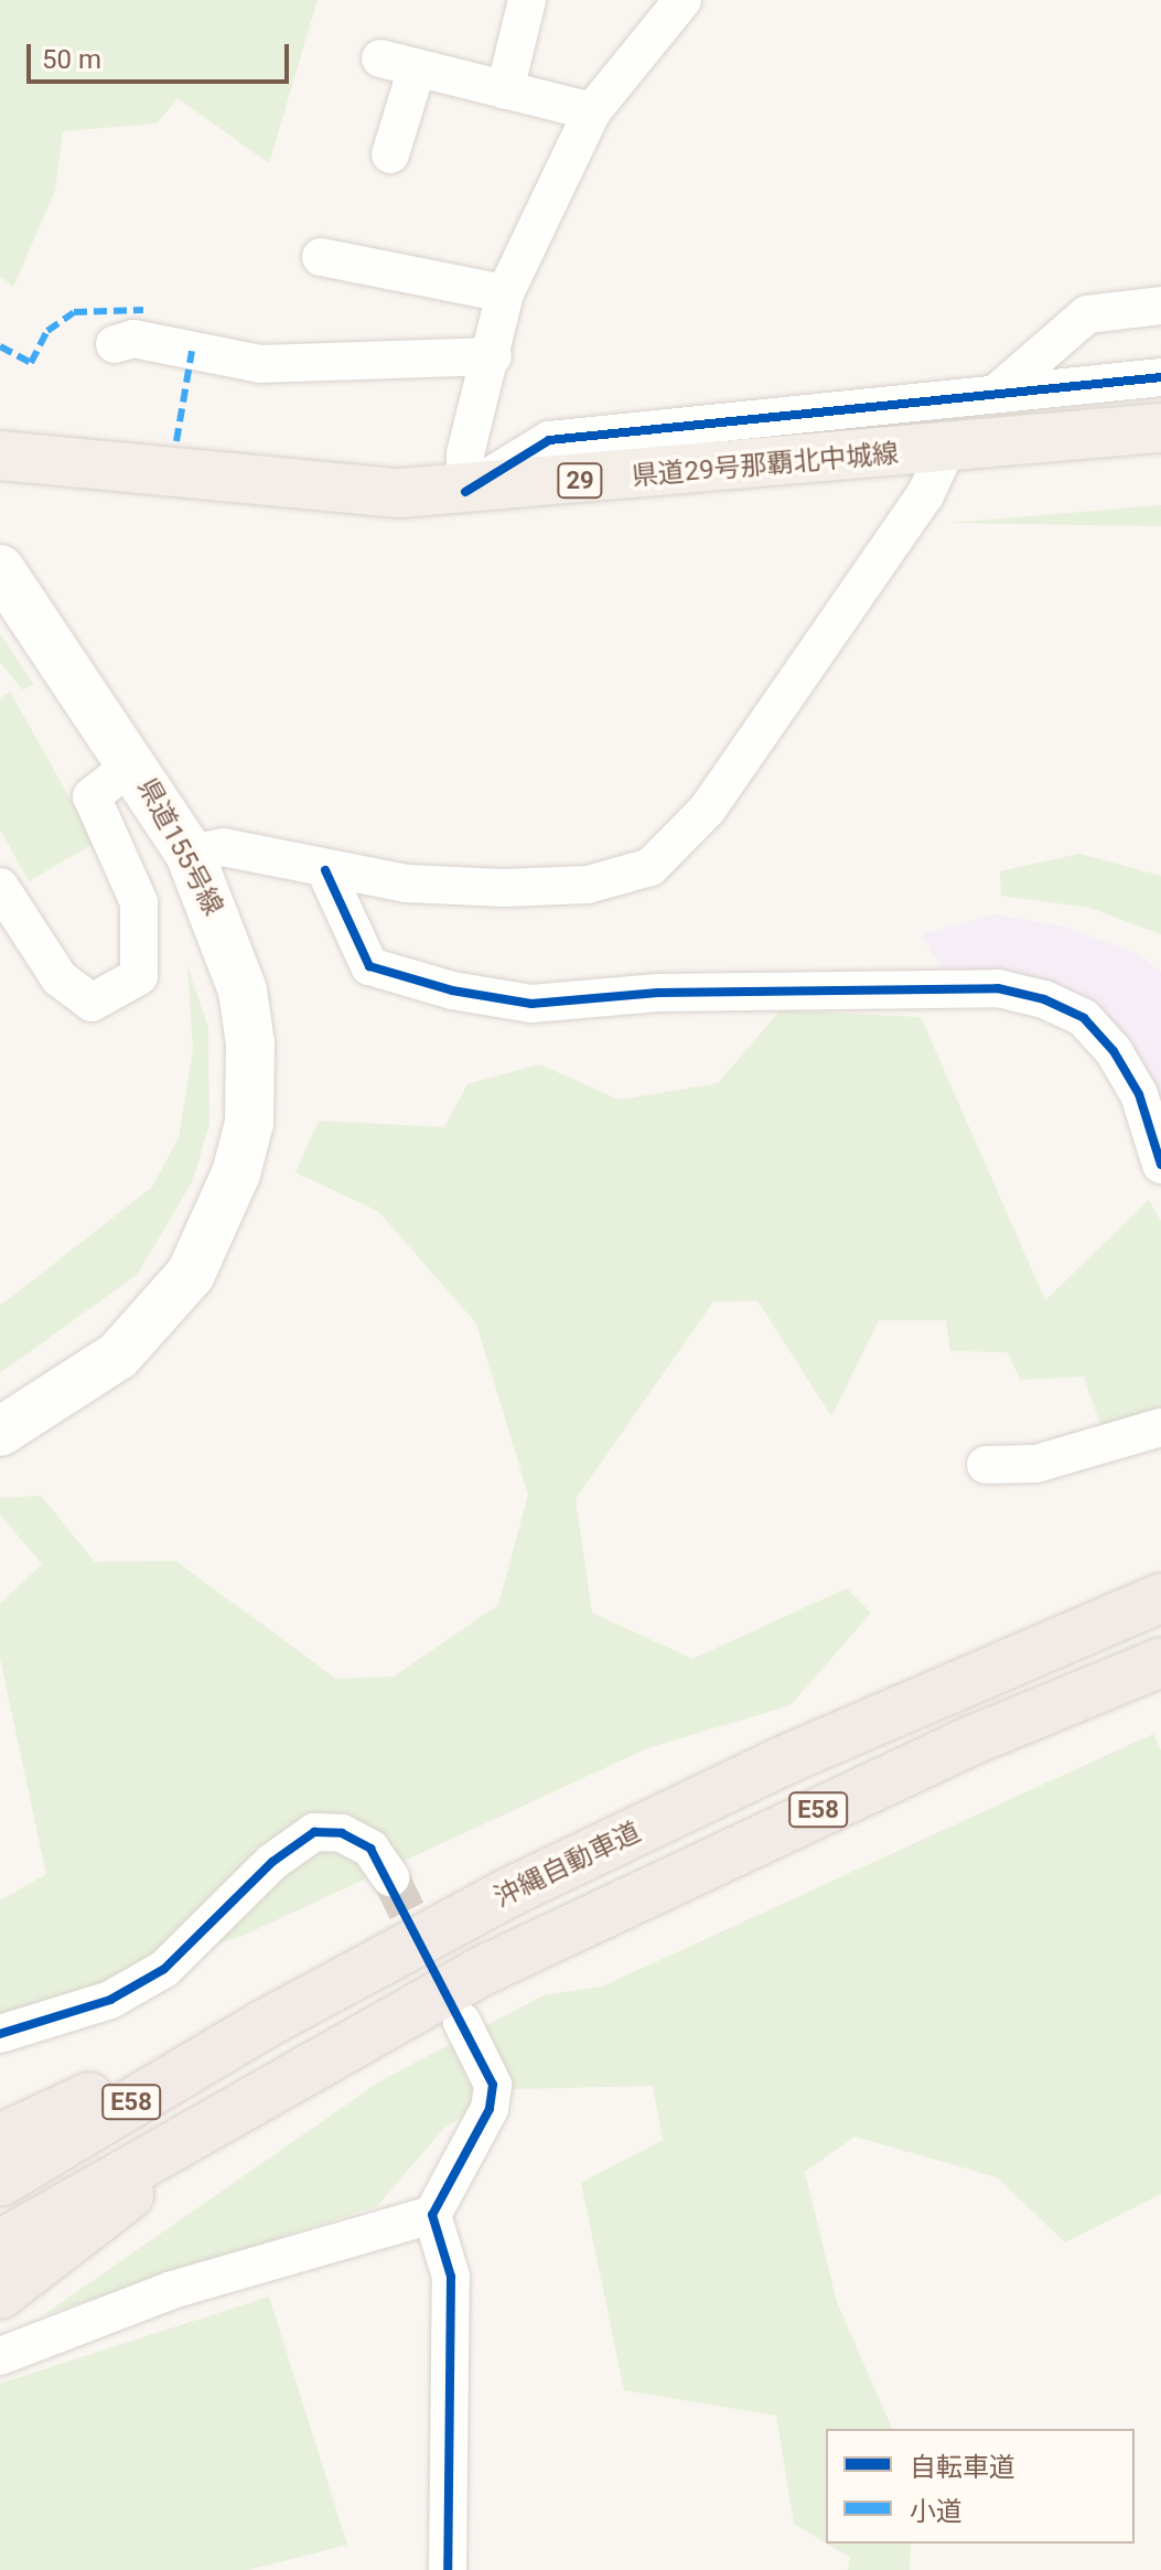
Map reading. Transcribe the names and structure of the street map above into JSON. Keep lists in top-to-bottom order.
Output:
{
  "streets": {
    "highway": ["E58", "沖縄自動車道"],
    "main road": ["県道29号那覇北中城線", "29", "県道155号線"]
  },
  "legend": ["自転車道", "小道"],
  "scale_bar": "50 m"
}
